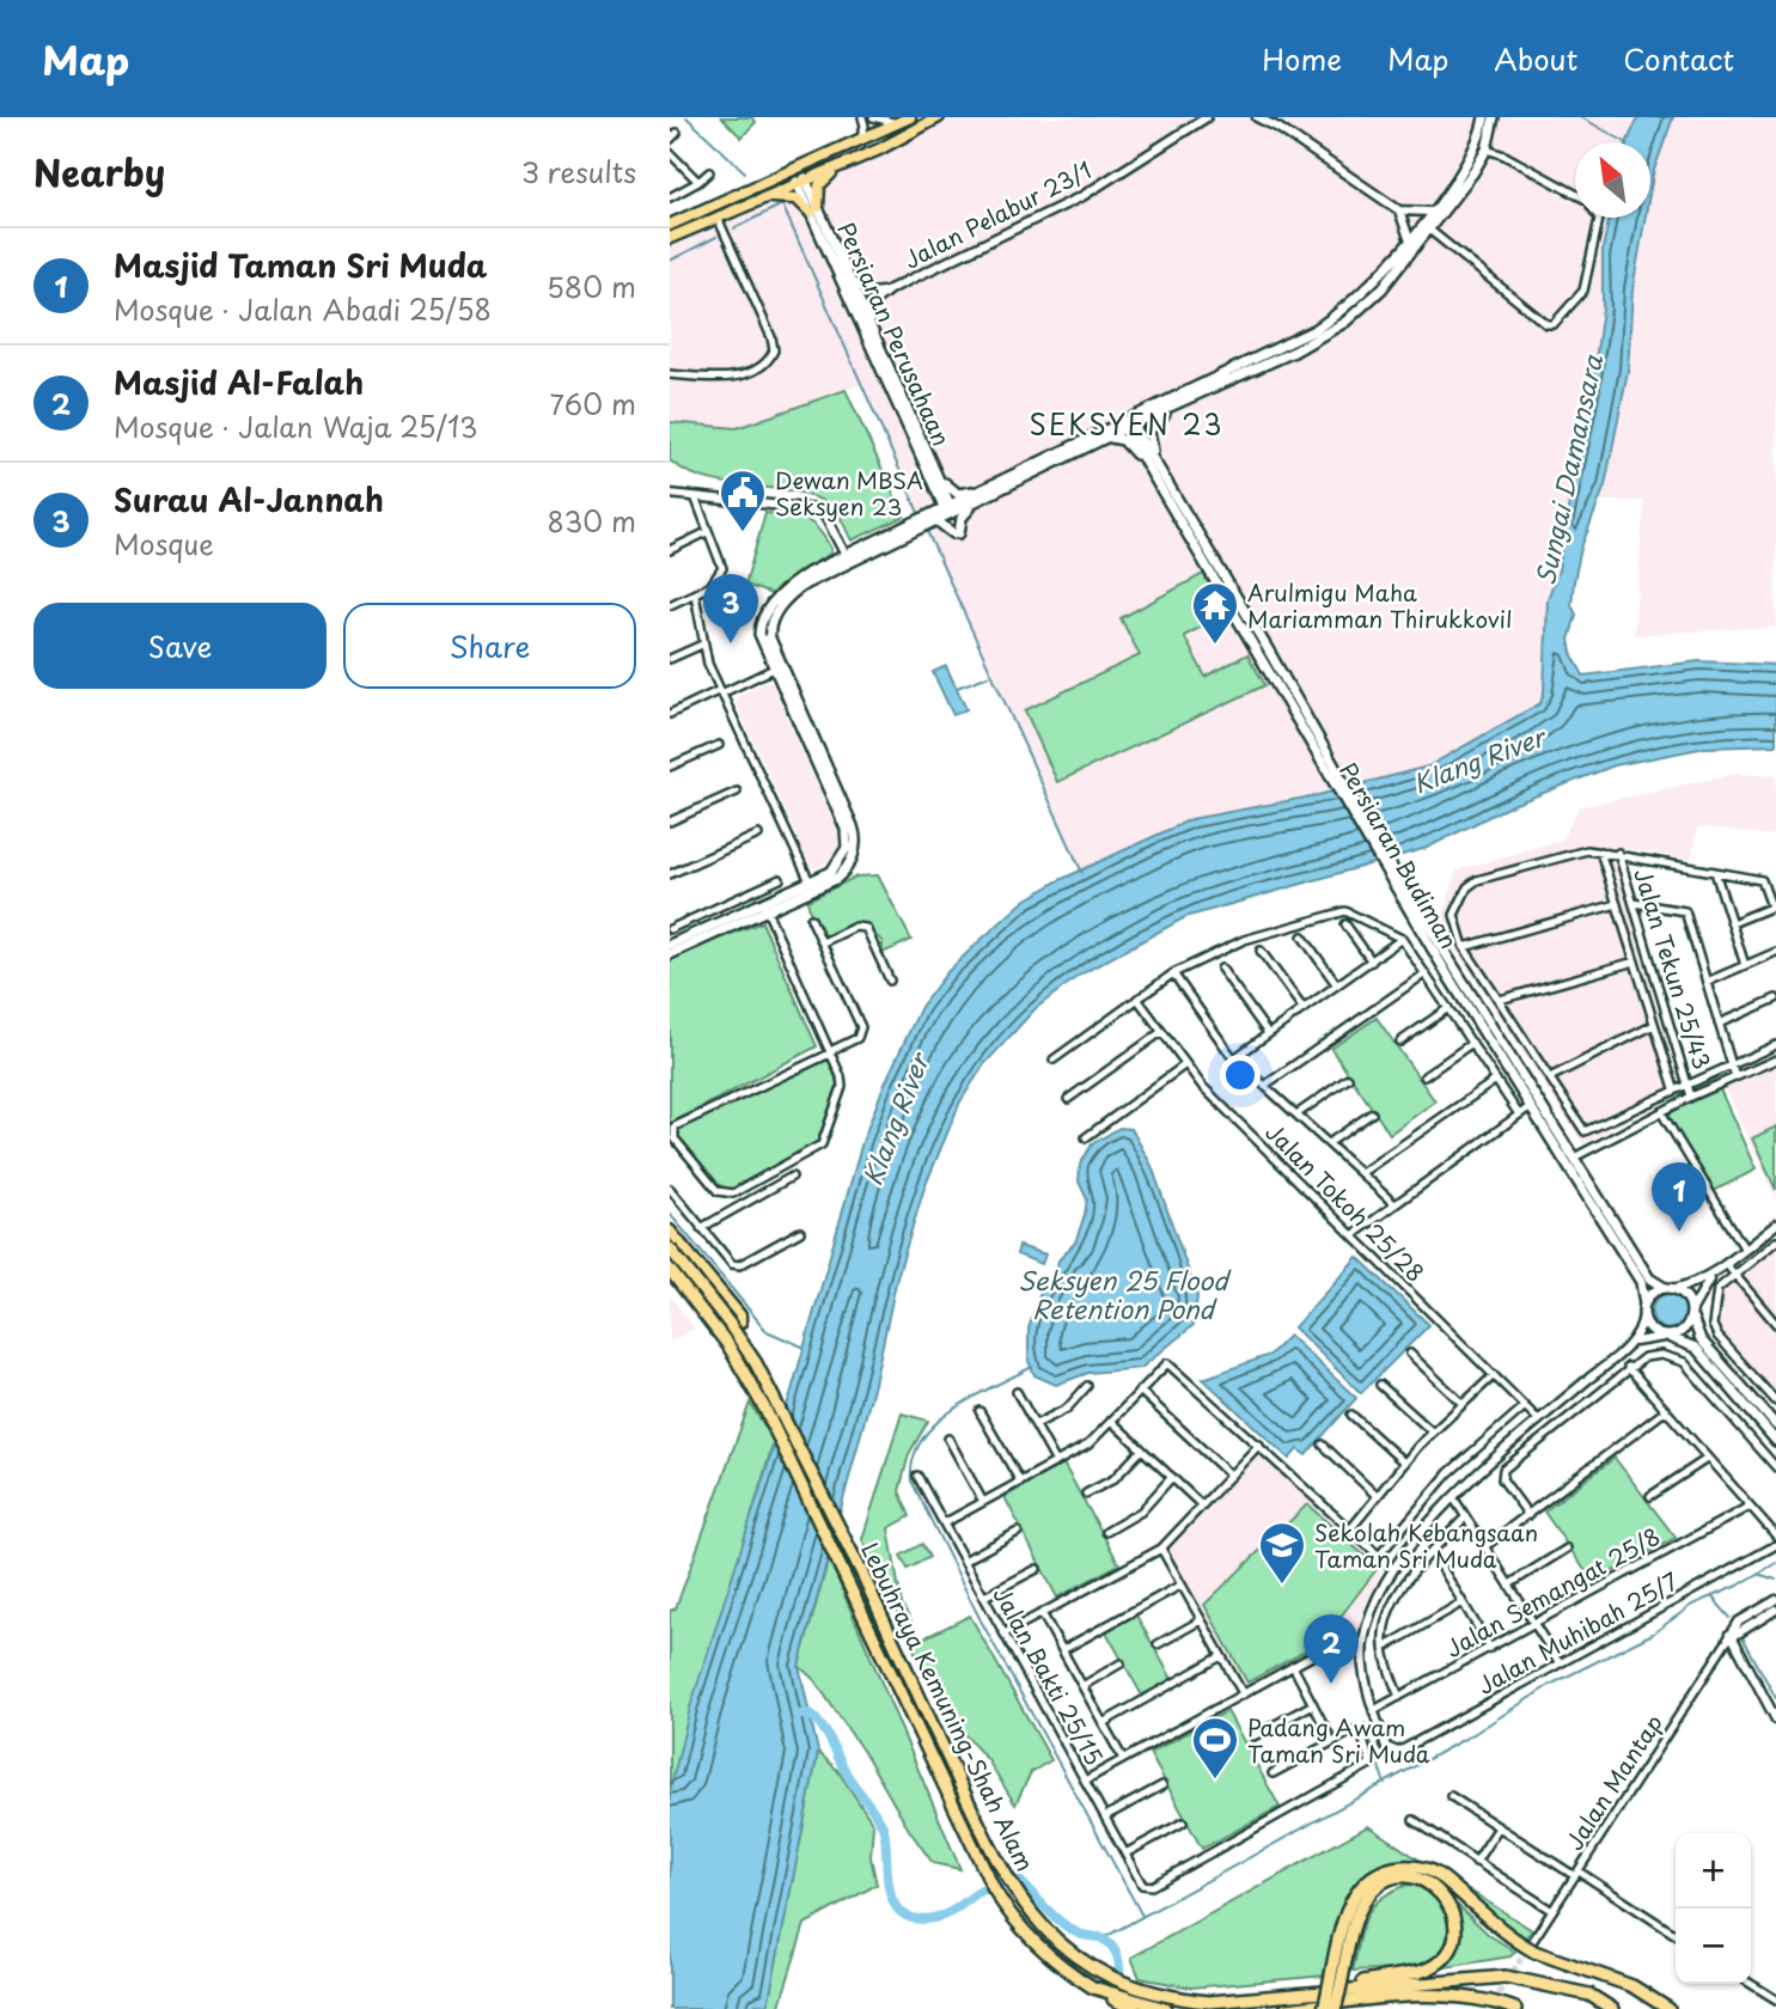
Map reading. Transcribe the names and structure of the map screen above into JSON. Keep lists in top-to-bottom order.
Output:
{
  "streets": {
    "highway": ["Lebuhraya Kemuning-Shah Alam"],
    "main road": ["Persiaran Perusahaan", "Persiaran Budiman"],
    "street": [
      "Jalan Pelabur 23/1",
      "Jalan Tekun 25/43",
      "Jalan Tokoh 25/28",
      "Jalan Semangat 25/8",
      "Jalan Muhibah 25/7",
      "Jalan Bakti 25/15",
      "Jalan Mantap"
    ]
  },
  "crossings": [
    ["Jalan Pelabur 23/1", "Persiaran Perusahaan"]
  ],
  "districts": ["SEKSYEN 23"],
  "water": ["Sungai Damansara", "Klang River", "Seksyen 25 Flood Retention Pond"],
  "places": {
    "public building": ["Dewan MBSA Seksyen 23"],
    "temple": ["Arulmigu Maha Mariamman Thirukkovil"],
    "school or university": ["Sekolah Kebangsaan Taman Sri Muda"],
    "sports": ["Padang Awam Taman Sri Muda"]
  },
  "north": "top left",
  "page": {
    "header": "Map",
    "nav": [
      "Home",
      "Map",
      "About",
      "Contact"
    ],
    "heading": ["Nearby", "3 results"],
    "list": [
      {
        "mark": "1",
        "name": "Masjid Taman Sri Muda",
        "note": "Mosque · Jalan Abadi 25/58",
        "value": "580 m"
      },
      {
        "mark": "2",
        "name": "Masjid Al-Falah",
        "note": "Mosque · Jalan Waja 25/13",
        "value": "760 m"
      },
      {
        "mark": "3",
        "name": "Surau Al-Jannah",
        "note": "Mosque",
        "value": "830 m"
      }
    ],
    "pins": ["3", "1", "2"],
    "buttons": ["Save", "Share"],
    "map_buttons": ["+", "−"]
  }
}
